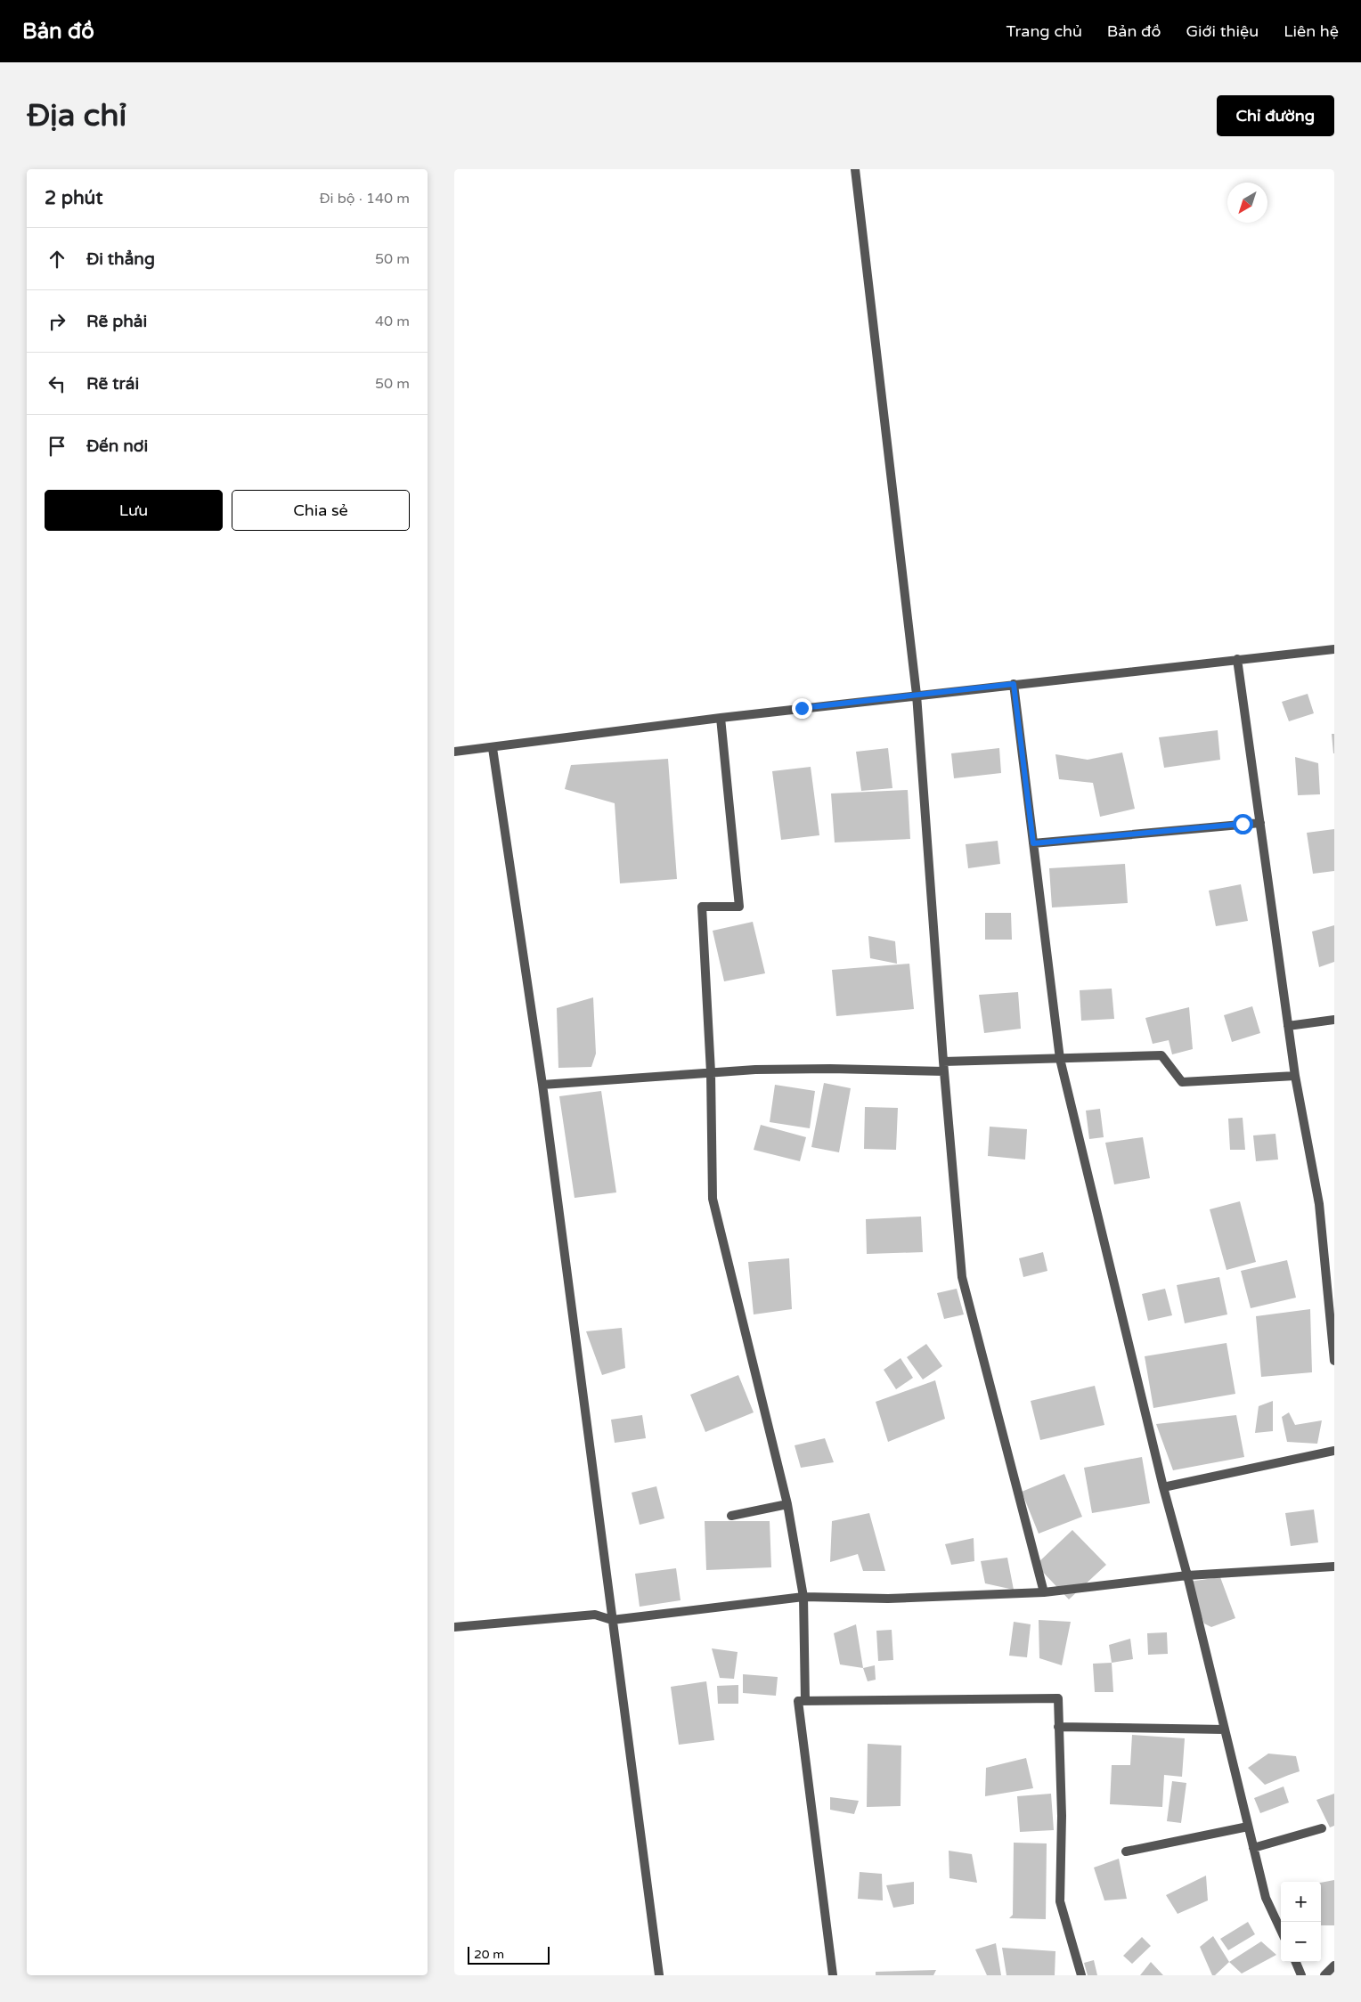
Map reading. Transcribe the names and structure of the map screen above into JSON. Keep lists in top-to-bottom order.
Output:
{
  "scale_bar": "20 m",
  "north": "bottom left",
  "page": {
    "header": "Bản đồ",
    "nav": [
      "Trang chủ",
      "Bản đồ",
      "Giới thiệu",
      "Liên hệ"
    ],
    "buttons": [
      "Chỉ đường",
      ["Lưu", "Chia sẻ"]
    ],
    "title": "Địa chỉ",
    "heading": ["2 phút", "Đi bộ · 140 m"],
    "list": [
      ["Đi thẳng", "50 m"],
      ["Rẽ phải", "40 m"],
      ["Rẽ trái", "50 m"],
      "Đến nơi"
    ],
    "map_buttons": ["+", "−"],
    "scale": "20 m"
  }
}
